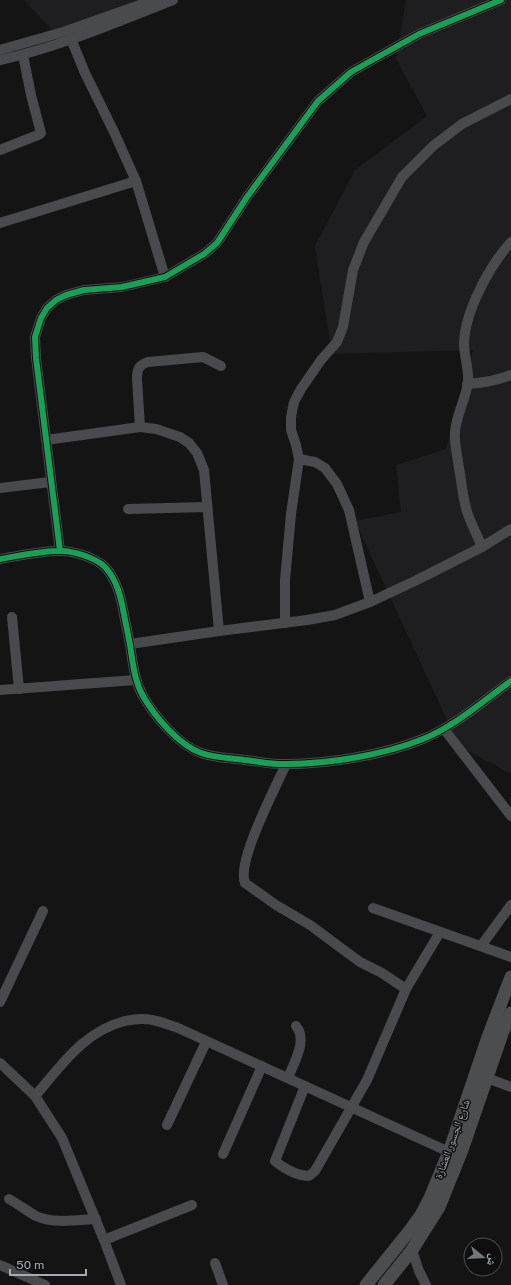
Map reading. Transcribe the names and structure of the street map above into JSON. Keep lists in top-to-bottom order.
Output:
{
  "streets": {
    "main road": ["شارع الجسور العشارة"]
  },
  "scale_bar": "50 m",
  "north": "right"
}
